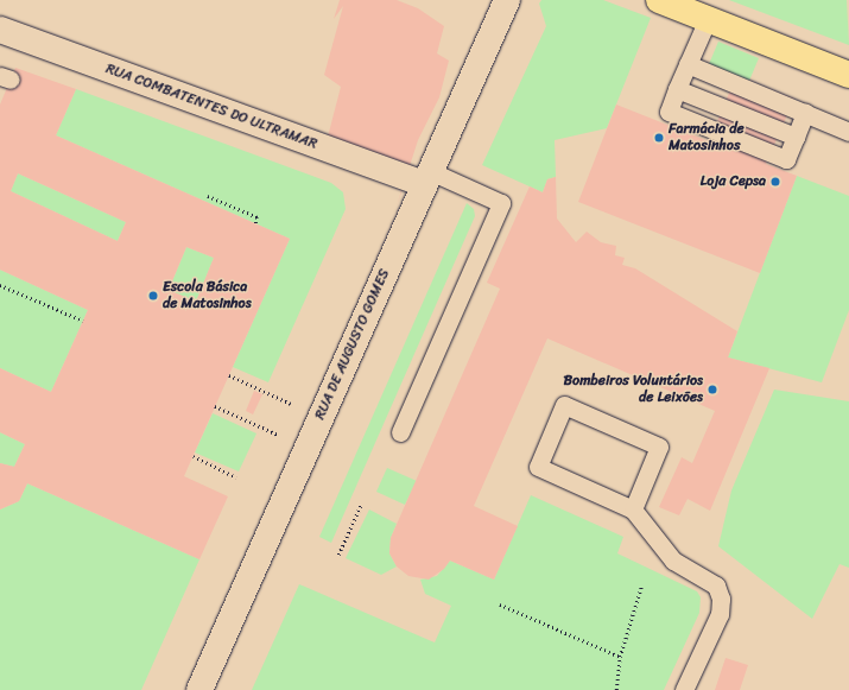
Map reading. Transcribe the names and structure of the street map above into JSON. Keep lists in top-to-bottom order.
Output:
{
  "streets": {
    "street": ["RUA COMBATENTES DO ULTRAMAR", "RUA DE AUGUSTO GOMES"]
  },
  "crossings": [
    ["RUA COMBATENTES DO ULTRAMAR", "RUA DE AUGUSTO GOMES"]
  ],
  "places": [
    "Farmácia de Matosinhos",
    "Loja Cepsa",
    "Escola Básica de Matosinhos",
    "Bombeiros Voluntários de Leixões"
  ]
}
